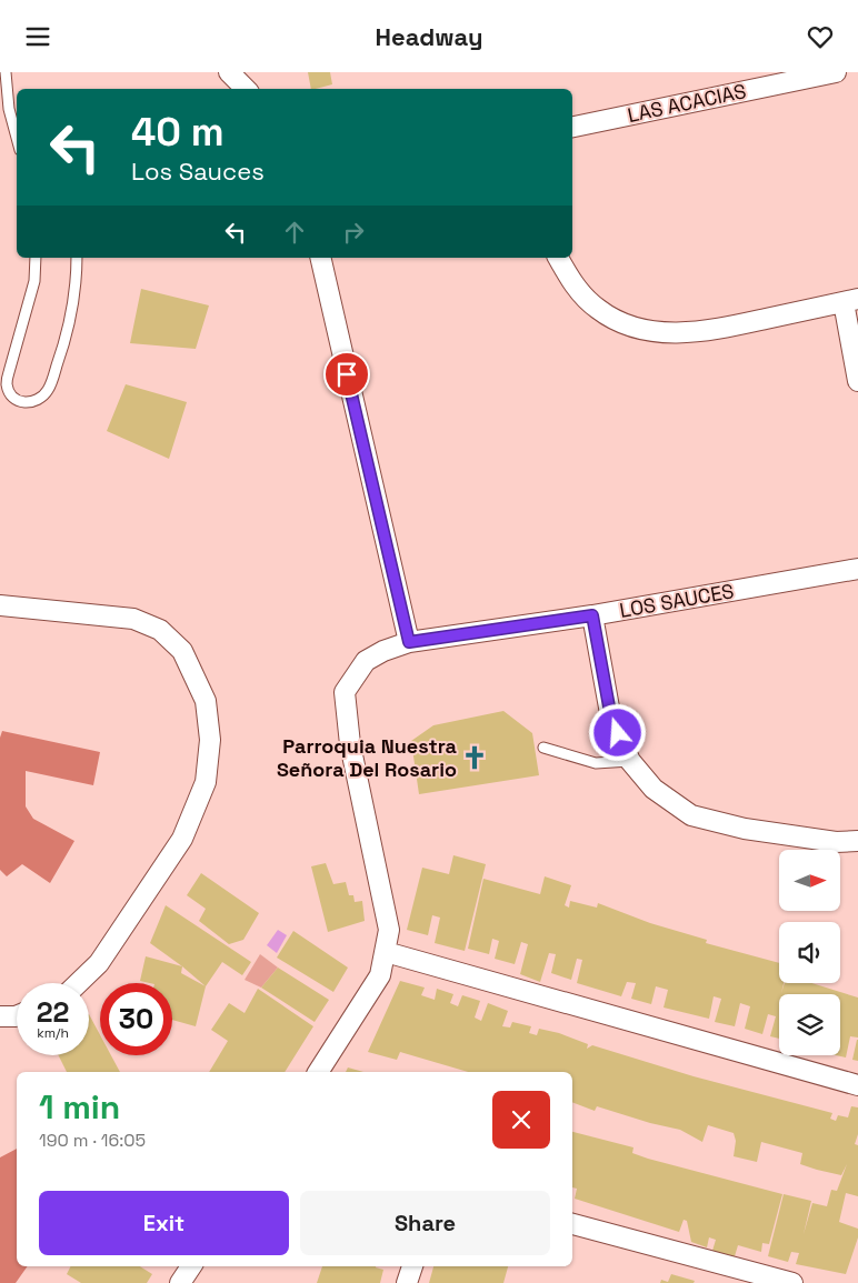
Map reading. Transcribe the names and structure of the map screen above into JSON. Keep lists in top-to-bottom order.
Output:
{
  "streets": {
    "street": ["LAS ACACIAS", "LOS SAUCES"]
  },
  "places": {
    "church": ["Parroquia Nuestra Señora Del Rosario"]
  },
  "north": "right",
  "page": {
    "header": "Headway",
    "turn": ["40 m", "Los Sauces"],
    "speed": "22 km/h",
    "limit": "30",
    "heading": ["1 min", "190 m · 16:05"],
    "buttons": ["Exit", "Share"]
  }
}
